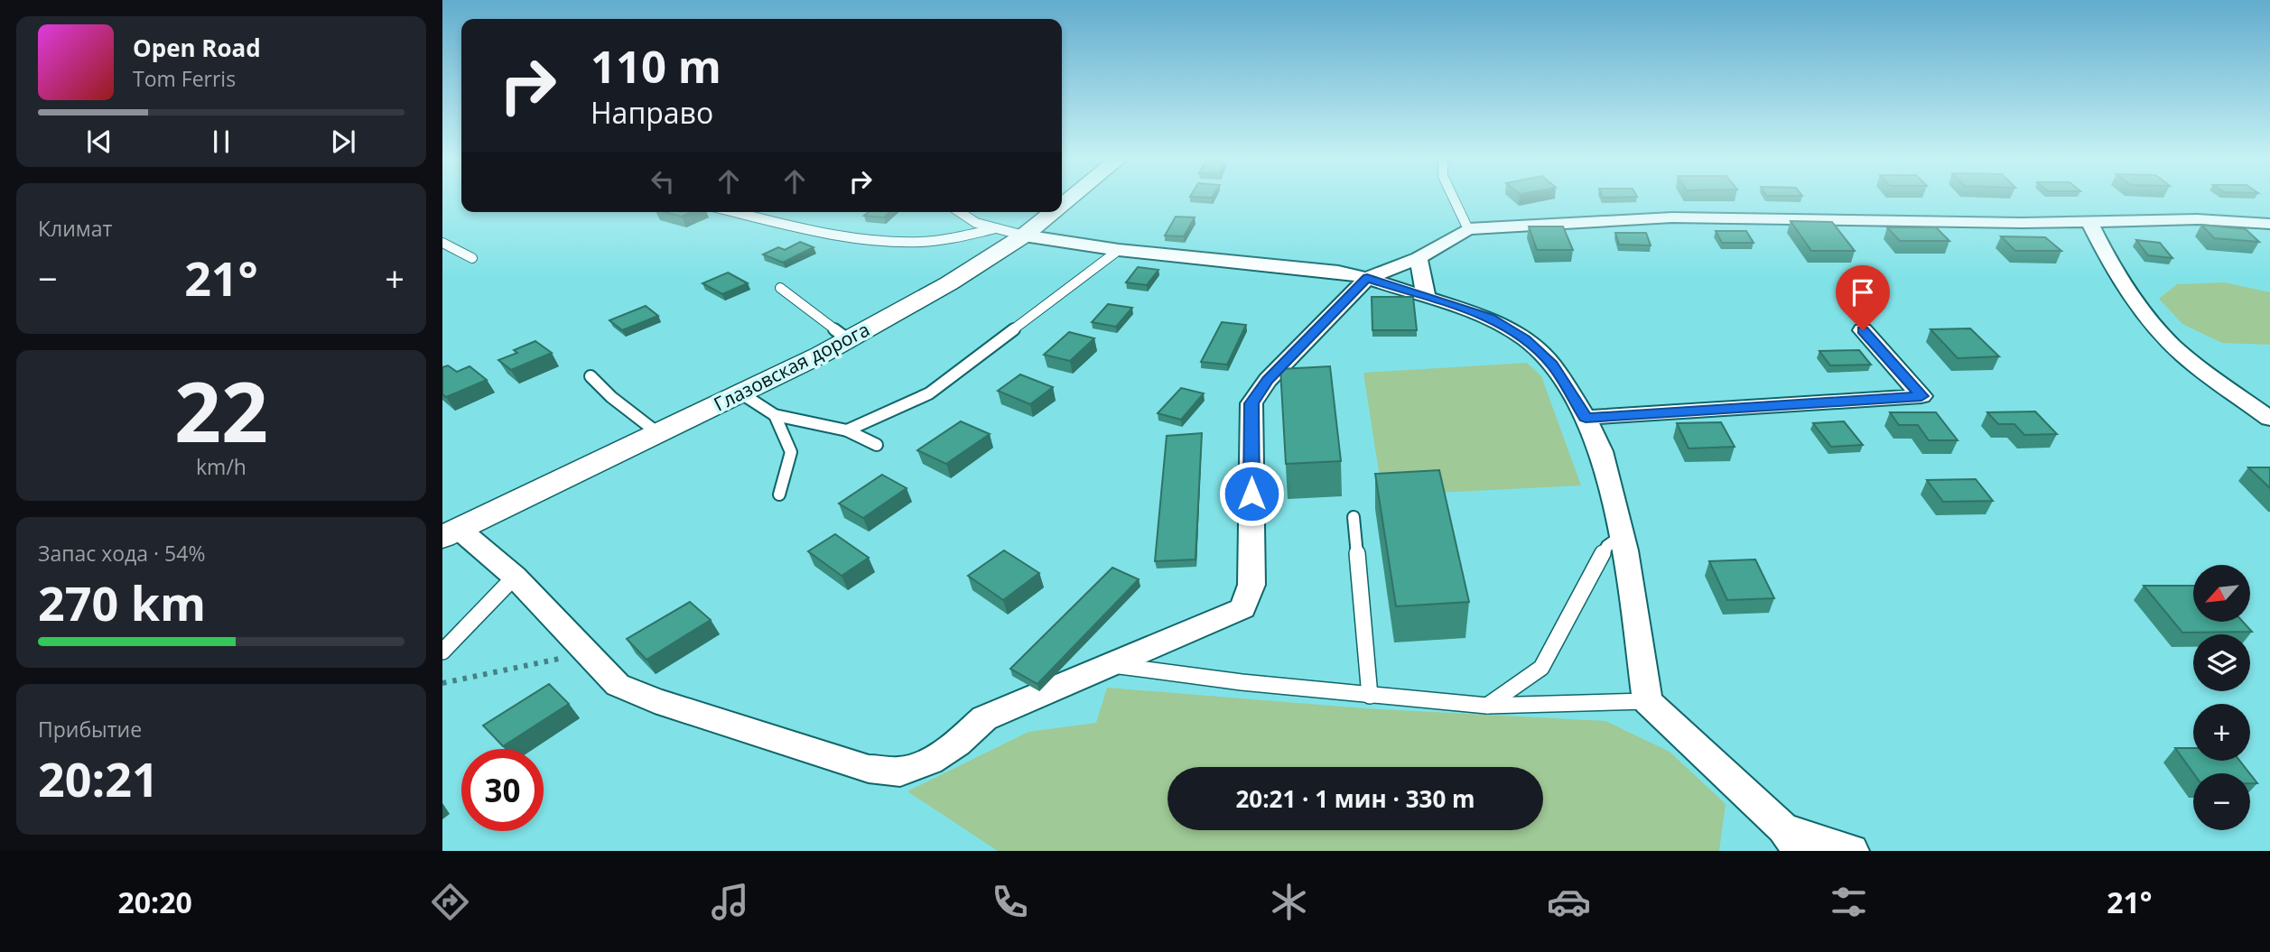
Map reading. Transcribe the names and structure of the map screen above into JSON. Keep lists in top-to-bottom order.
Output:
{
  "streets": {
    "street": ["Глазовская дорога"]
  },
  "north": "bottom left",
  "page": {
    "turn": ["110 m", "Направо"],
    "song": ["Open Road", "Tom Ferris"],
    "tile": [
      "Климат",
      ["22", "km/h"],
      ["Запас хода · 54%", "270 km"],
      ["Прибытие", "20:21"]
    ],
    "heat": ["−", "21°", "+"],
    "map_buttons": ["+", "−"],
    "limit": "30",
    "trip": "20:21 · 1 мин · 330 m",
    "tabs": ["20:20", "21°"]
  }
}
